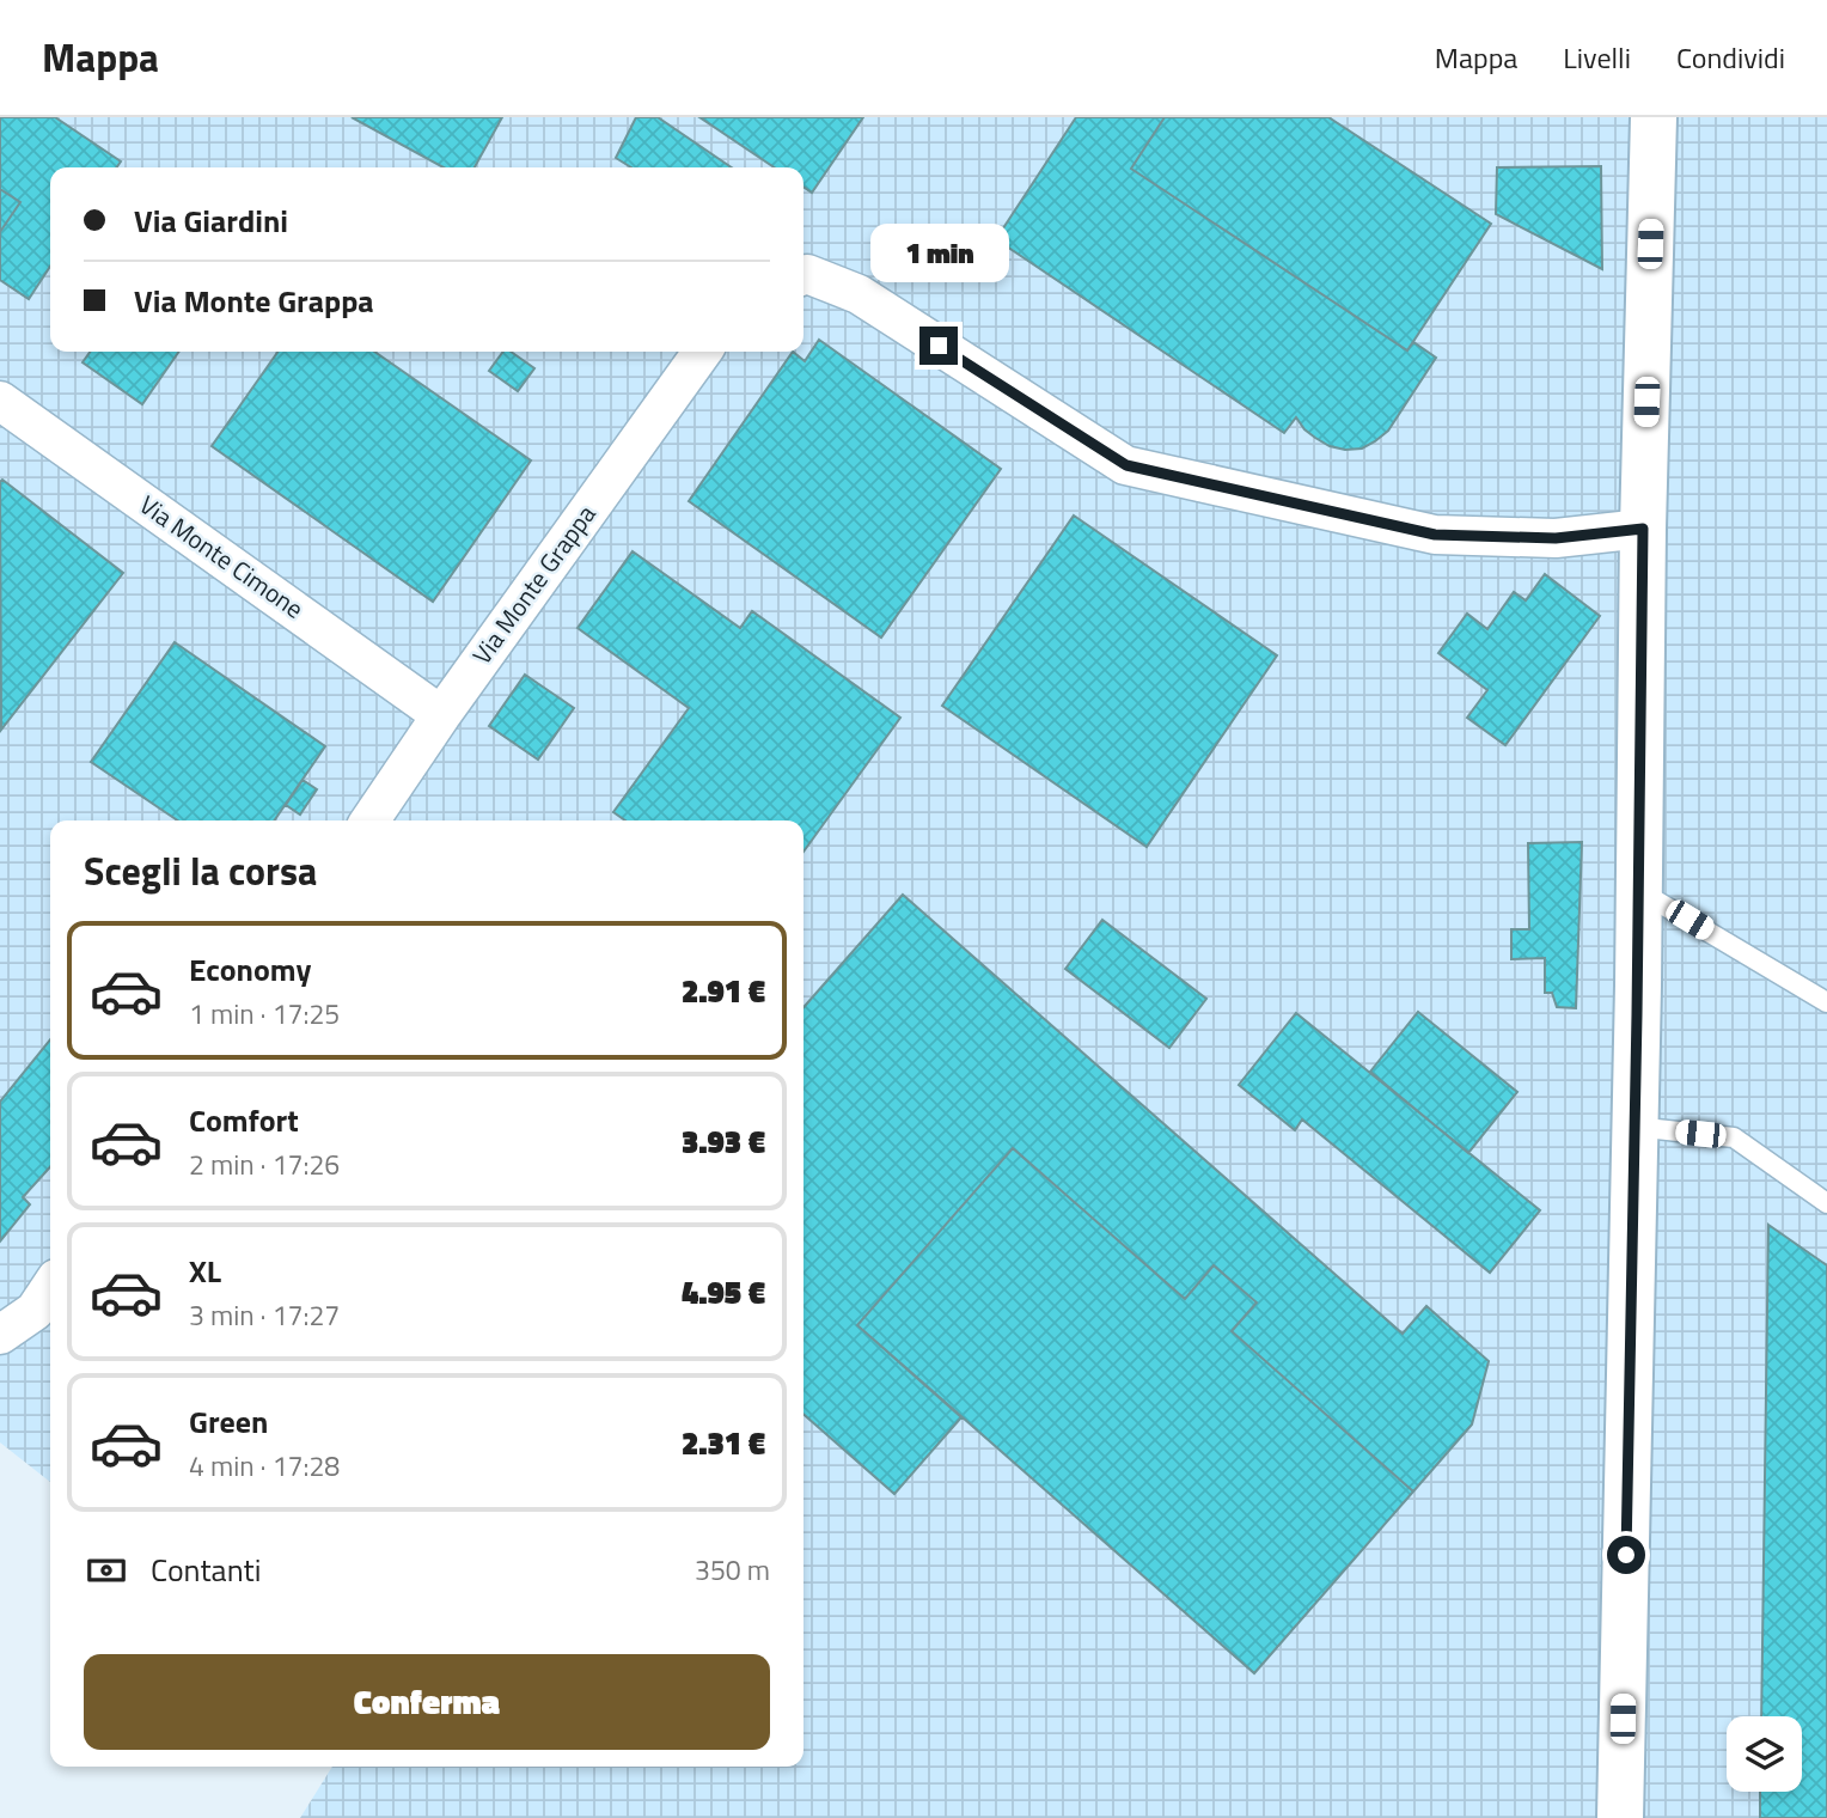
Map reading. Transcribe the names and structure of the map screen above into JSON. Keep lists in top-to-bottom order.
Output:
{
  "streets": {
    "street": ["Via Monte Cimone", "Via Monte Grappa"]
  },
  "crossings": [
    ["Via Monte Cimone", "Via Monte Grappa"]
  ],
  "page": {
    "header": "Mappa",
    "nav": ["Mappa", "Livelli", "Condividi"],
    "banner": ["Via Giardini", "Via Monte Grappa"],
    "bubble": "1 min",
    "heading": "Scegli la corsa",
    "list": [
      {
        "name": "Economy",
        "note": "1 min · 17:25",
        "value": "2.91 €"
      },
      {
        "name": "Comfort",
        "note": "2 min · 17:26",
        "value": "3.93 €"
      },
      {
        "name": "XL",
        "note": "3 min · 17:27",
        "value": "4.95 €"
      },
      {
        "name": "Green",
        "note": "4 min · 17:28",
        "value": "2.31 €"
      }
    ],
    "pay": ["Contanti", "350 m"],
    "buttons": "Conferma"
  }
}
